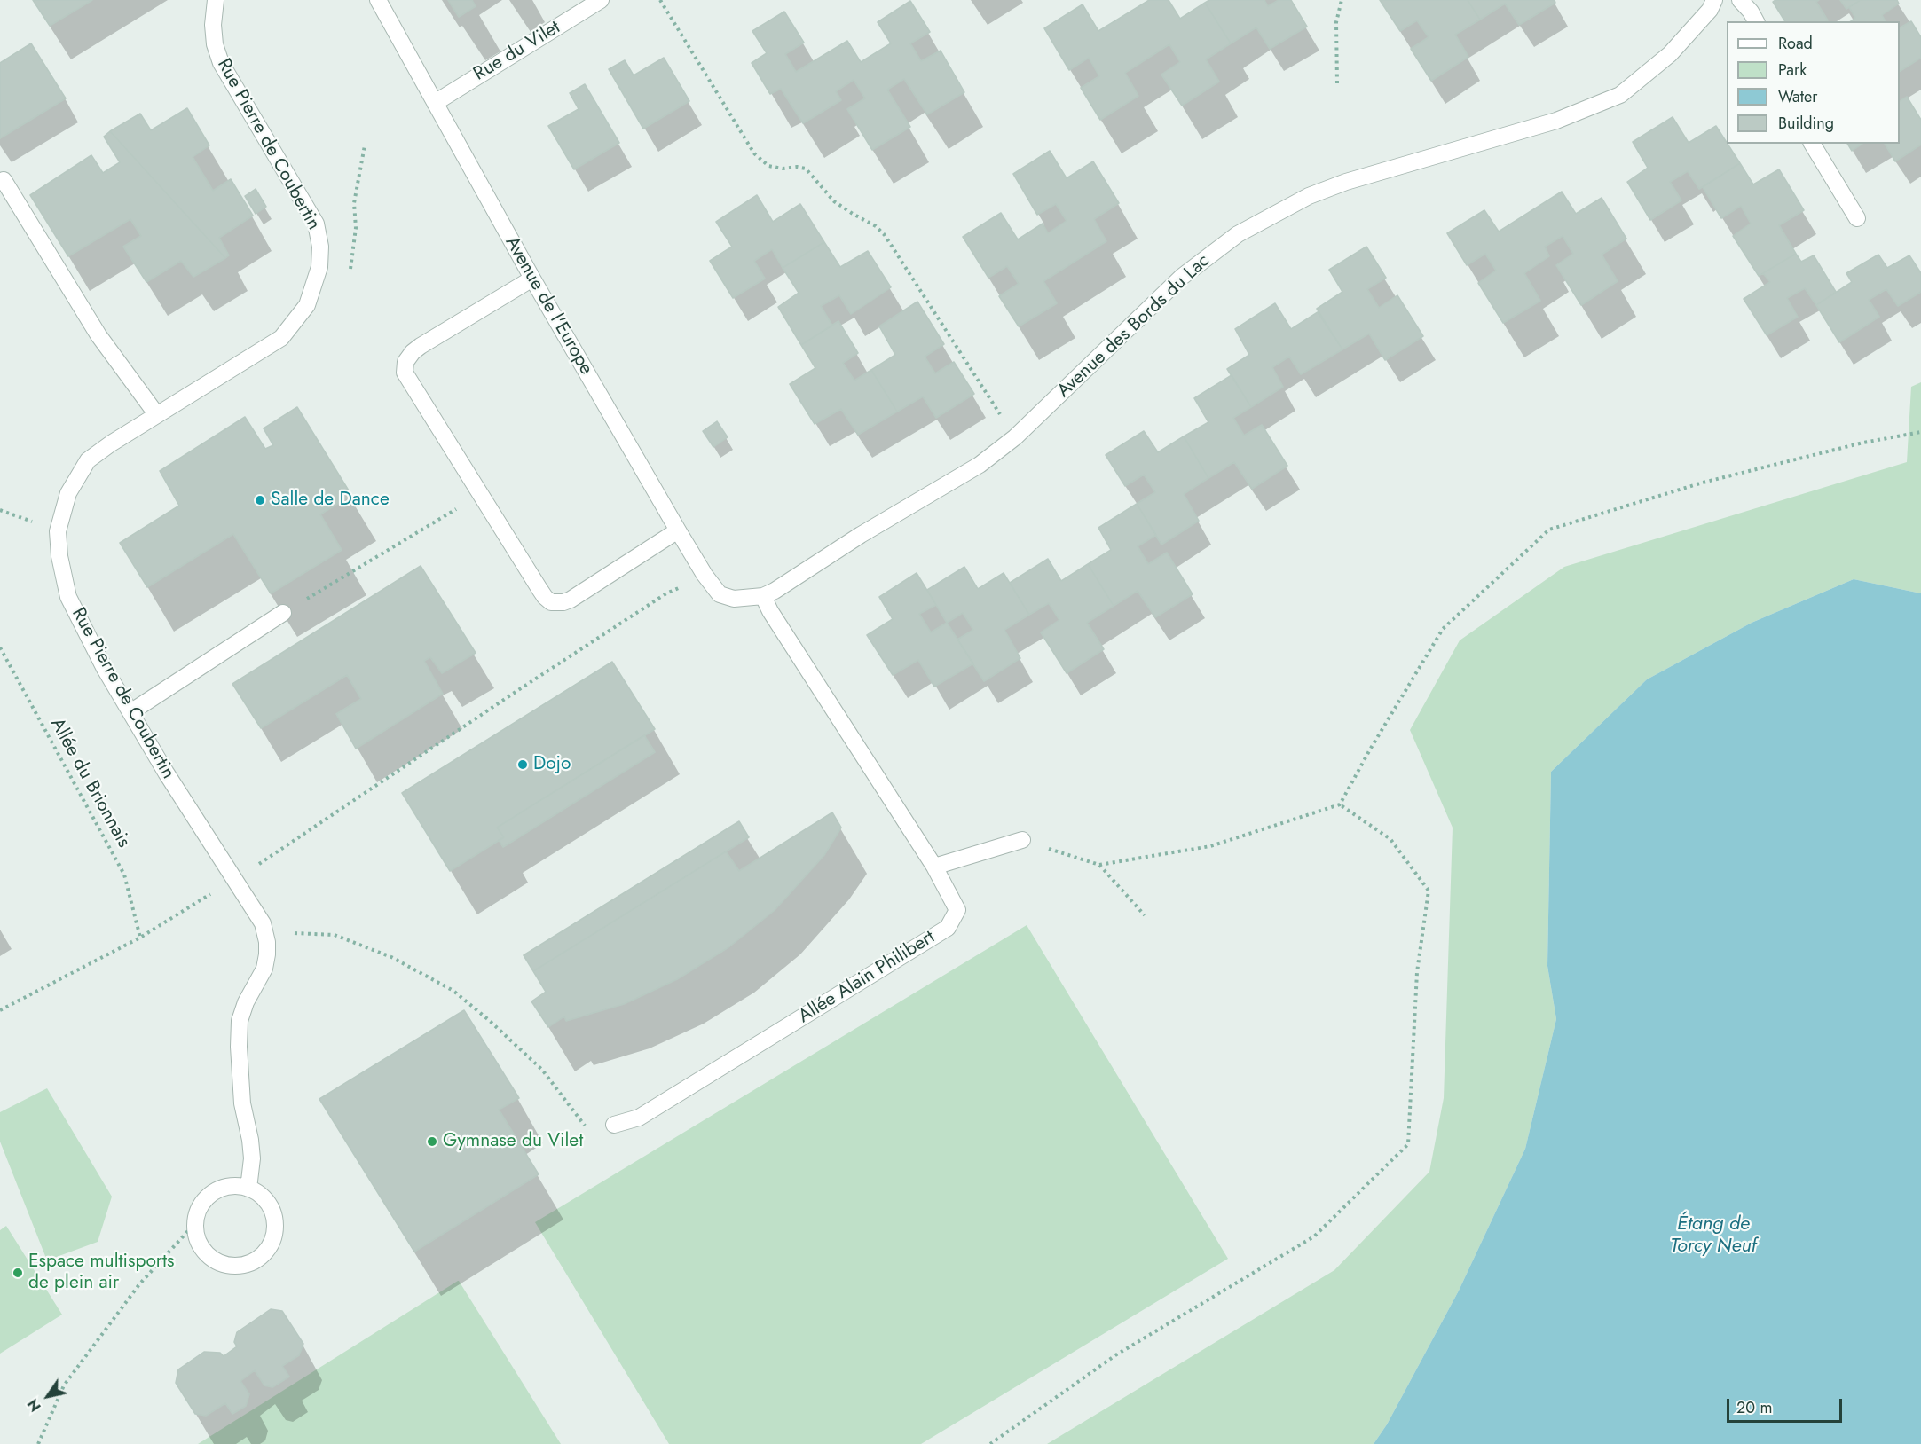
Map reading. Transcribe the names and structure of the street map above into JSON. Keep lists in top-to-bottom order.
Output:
{
  "streets": {
    "street": [
      "Rue du Vilet",
      "Rue Pierre de Coubertin",
      "Avenue de l'Europe",
      "Avenue des Bords du Lac",
      "Allée Alain Philibert"
    ],
    "path": ["Allée du Brionnais"]
  },
  "crossings": [
    ["Rue du Vilet", "Avenue de l'Europe"],
    ["Avenue de l'Europe", "Avenue des Bords du Lac"],
    ["Avenue des Bords du Lac", "Allée Alain Philibert"]
  ],
  "water": ["Étang de Torcy Neuf"],
  "places": [
    "Salle de Dance",
    "Dojo",
    "Gymnase du Vilet",
    "Espace multisports de plein air"
  ],
  "legend": [
    "Road",
    "Park",
    "Water",
    "Building"
  ],
  "scale_bar": "20 m",
  "north": "bottom left"
}
